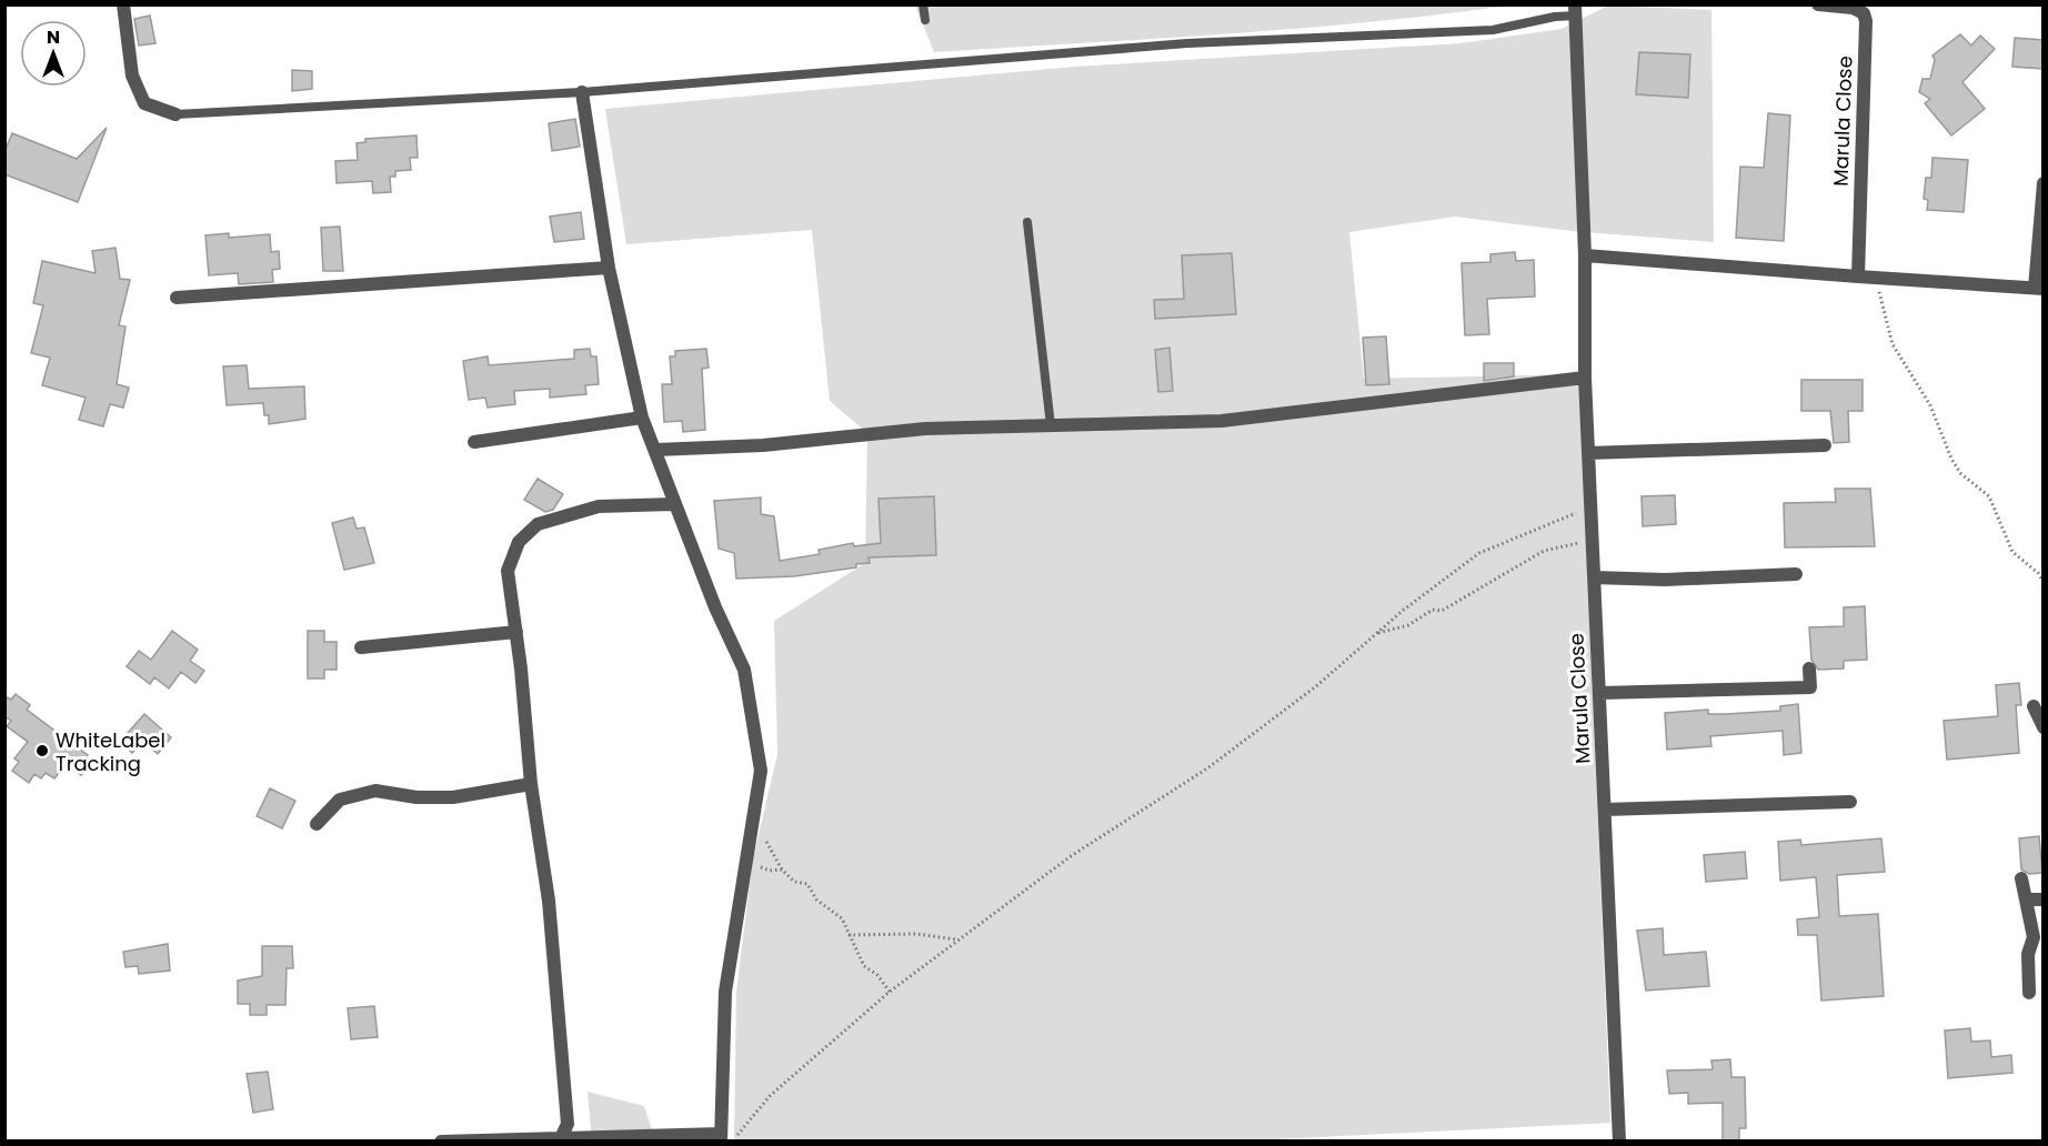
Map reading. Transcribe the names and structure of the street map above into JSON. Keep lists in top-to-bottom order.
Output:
{
  "streets": {
    "street": ["Marula Close"]
  },
  "places": ["WhiteLabel Tracking"],
  "north": "top"
}
